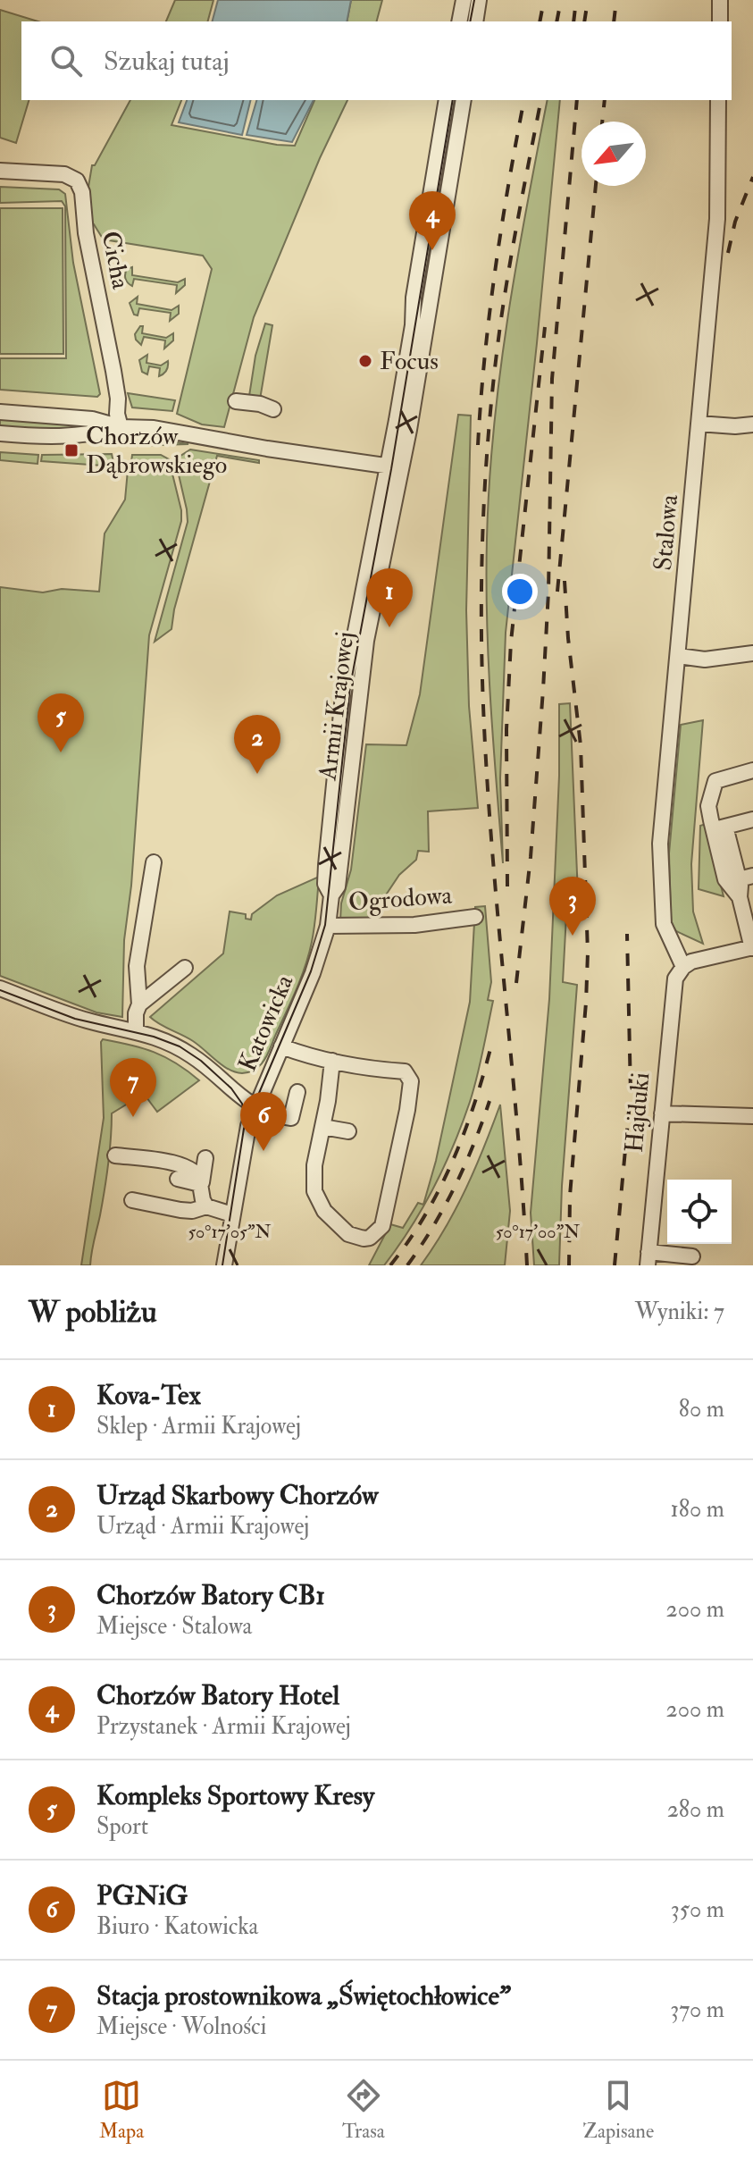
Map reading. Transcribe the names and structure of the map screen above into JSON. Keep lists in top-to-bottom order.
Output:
{
  "streets": {
    "street": [
      "Cicha",
      "Stalowa",
      "Armii Krajowej",
      "Ogrodowa",
      "Katowicka",
      "Hajduki"
    ]
  },
  "crossings": [
    ["Stalowa", "Hajduki"],
    ["Armii Krajowej", "Ogrodowa"],
    ["Armii Krajowej", "Katowicka"],
    ["Ogrodowa", "Katowicka"]
  ],
  "places": {
    "other": ["Focus"],
    "transit": ["Chorzów Dąbrowskiego"]
  },
  "north": "bottom left",
  "page": {
    "search": "Szukaj tutaj",
    "pins": [
      "4",
      "1",
      "5",
      "2",
      "3",
      "7",
      "6"
    ],
    "heading": ["W pobliżu", "Wyniki: 7"],
    "list": [
      {
        "mark": "1",
        "name": "Kova-Tex",
        "note": "Sklep · Armii Krajowej",
        "value": "80 m"
      },
      {
        "mark": "2",
        "name": "Urząd Skarbowy Chorzów",
        "note": "Urząd · Armii Krajowej",
        "value": "180 m"
      },
      {
        "mark": "3",
        "name": "Chorzów Batory CB1",
        "note": "Miejsce · Stalowa",
        "value": "200 m"
      },
      {
        "mark": "4",
        "name": "Chorzów Batory Hotel",
        "note": "Przystanek · Armii Krajowej",
        "value": "200 m"
      },
      {
        "mark": "5",
        "name": "Kompleks Sportowy Kresy",
        "note": "Sport",
        "value": "280 m"
      },
      {
        "mark": "6",
        "name": "PGNiG",
        "note": "Biuro · Katowicka",
        "value": "350 m"
      },
      {
        "mark": "7",
        "name": "Stacja prostownikowa „Świętochłowice”",
        "note": "Miejsce · Wolności",
        "value": "370 m"
      }
    ],
    "nav": ["Mapa", "Trasa", "Zapisane"]
  },
  "coordinates": ["50°17'05\"N", "50°17'00\"N"]
}
